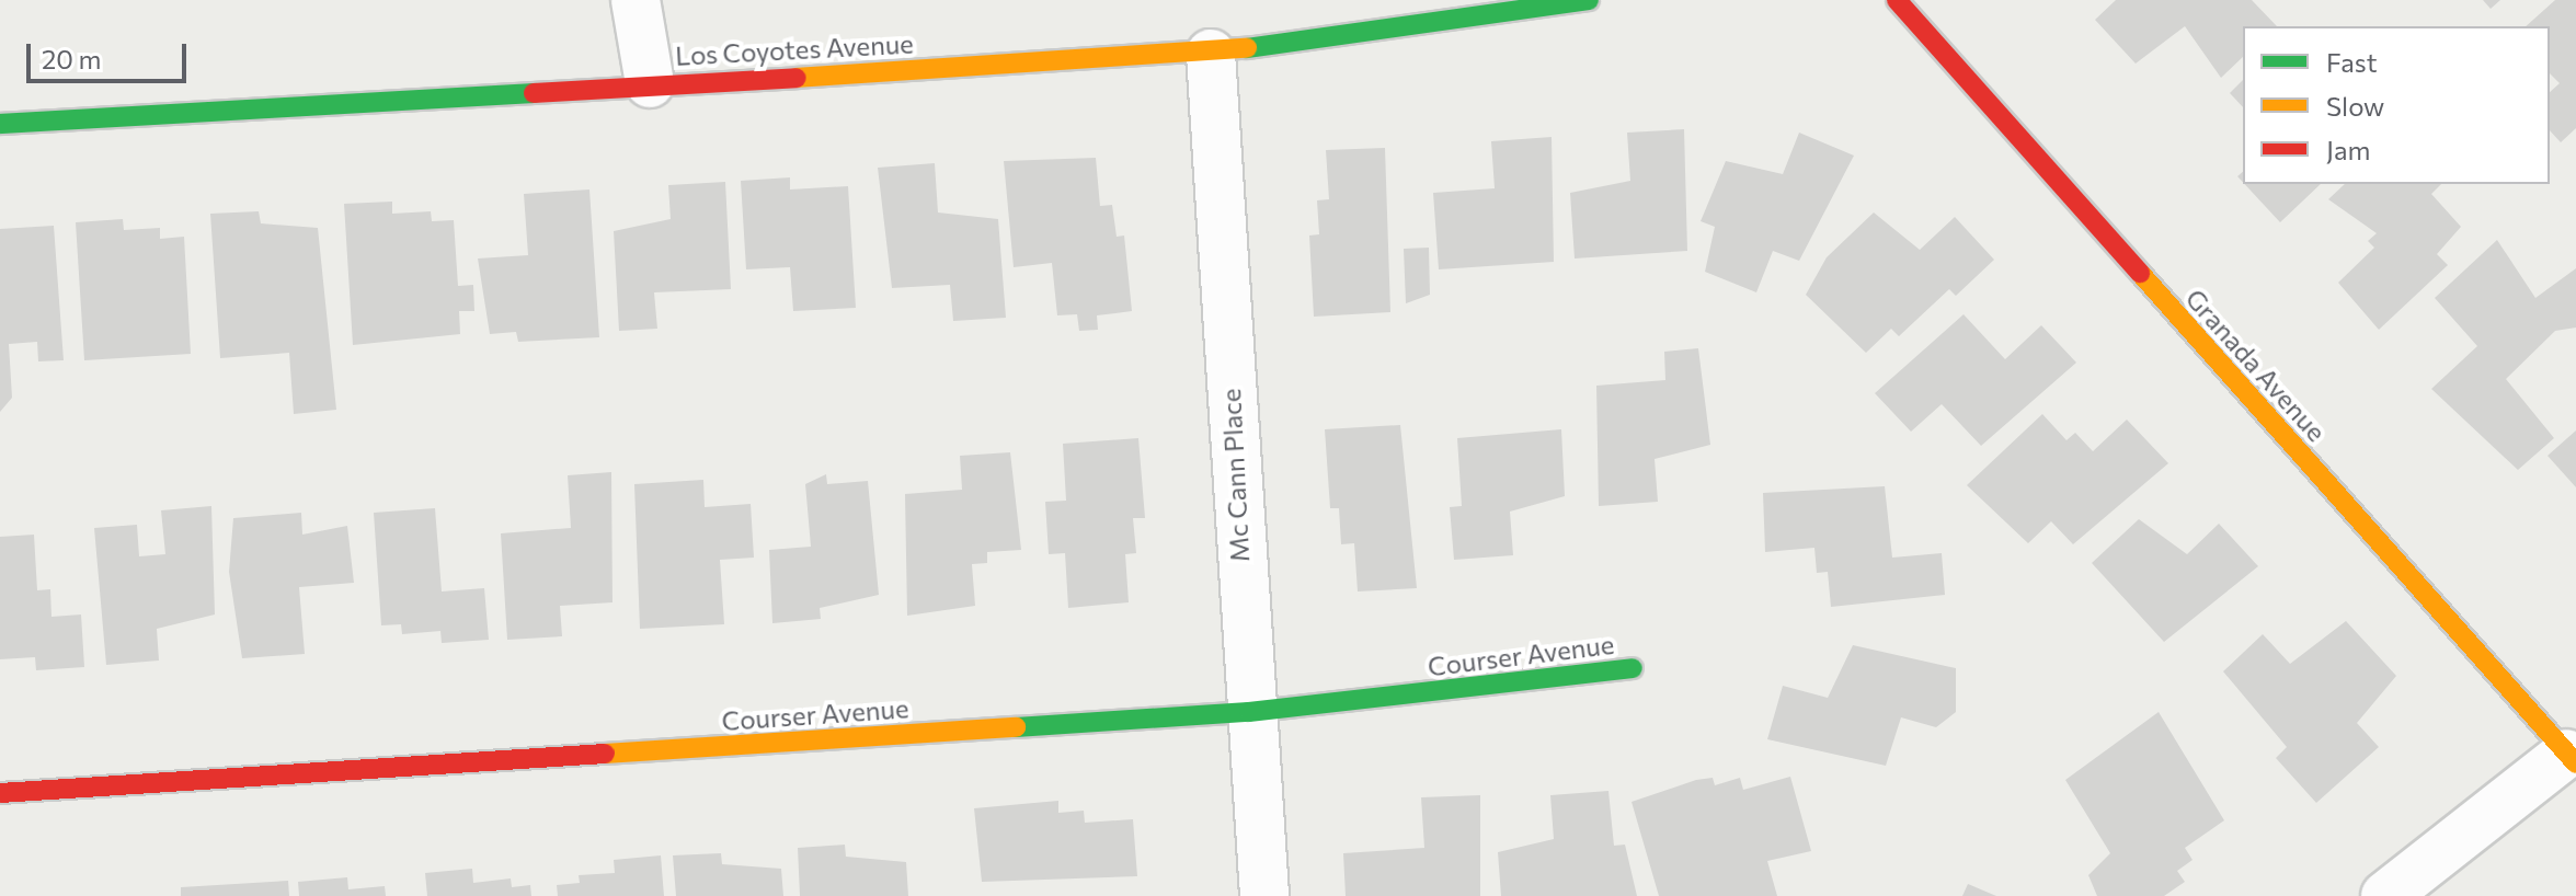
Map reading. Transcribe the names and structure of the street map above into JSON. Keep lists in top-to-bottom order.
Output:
{
  "streets": {
    "street": [
      "Los Coyotes Avenue",
      "Granada Avenue",
      "Mc Cann Place",
      "Courser Avenue"
    ]
  },
  "crossings": [
    ["Los Coyotes Avenue", "Mc Cann Place"],
    ["Mc Cann Place", "Courser Avenue"]
  ],
  "legend": ["Fast", "Slow", "Jam"],
  "scale_bar": "20 m"
}
